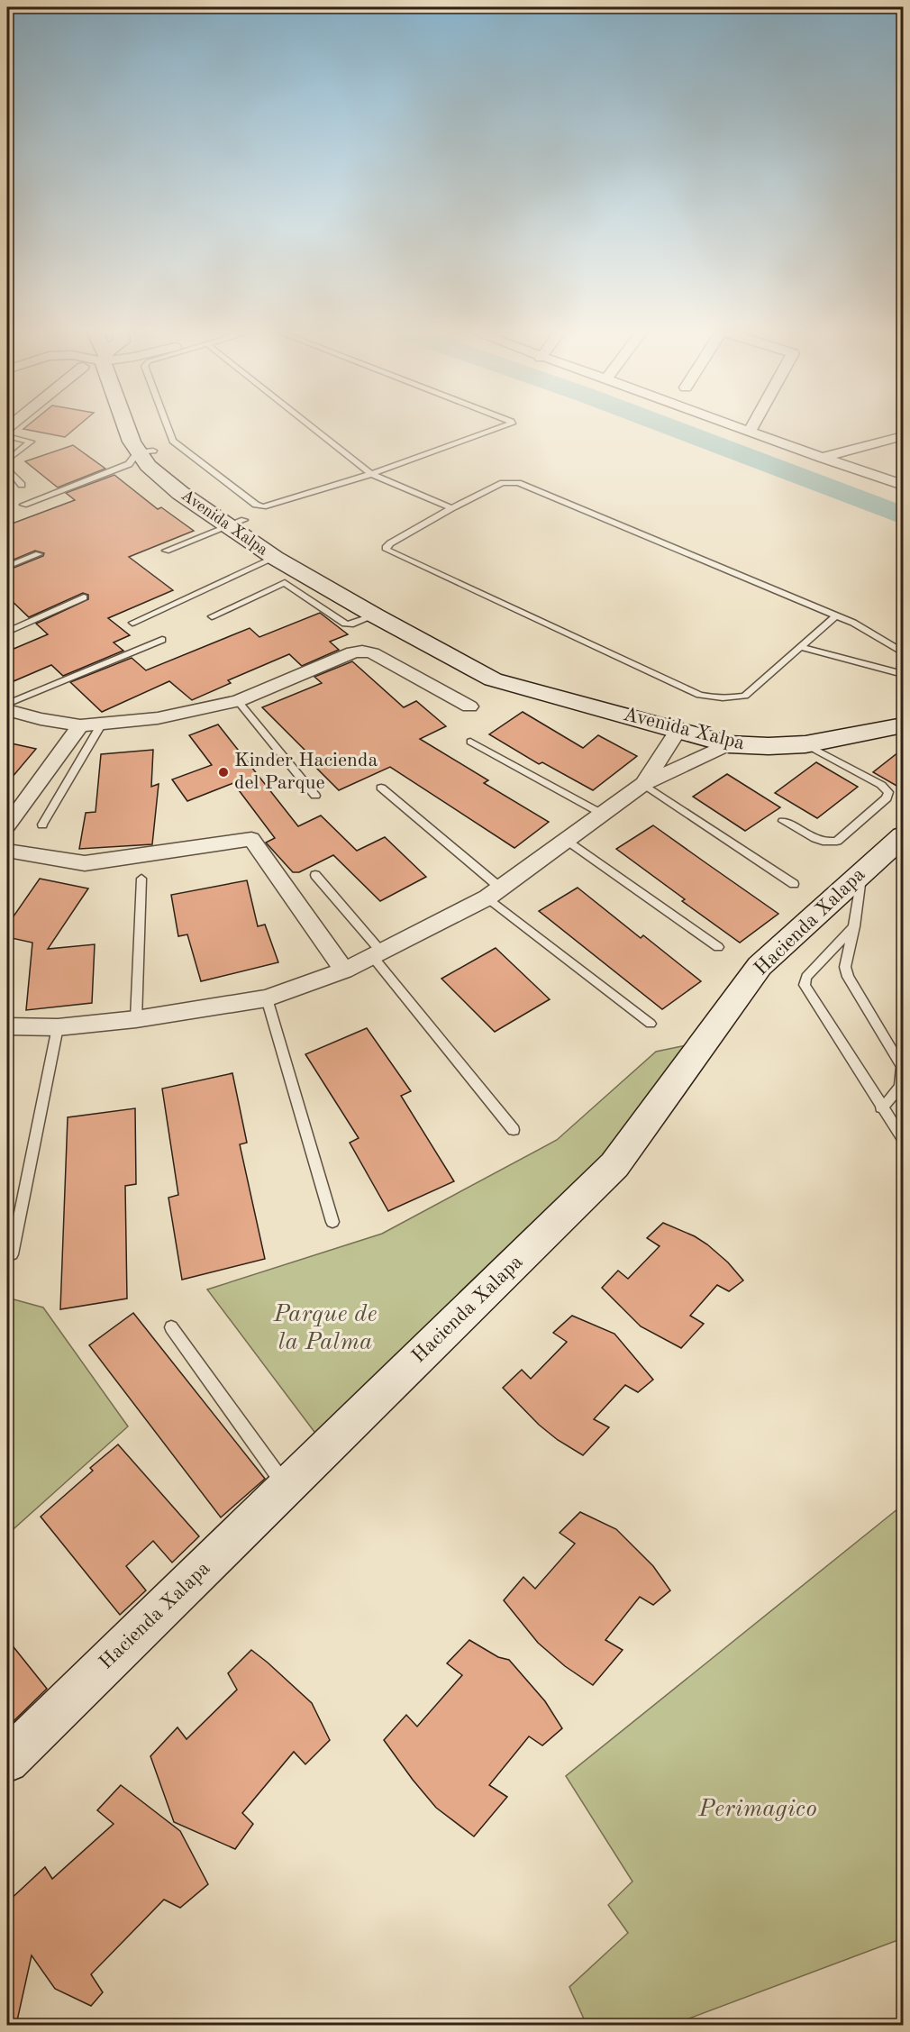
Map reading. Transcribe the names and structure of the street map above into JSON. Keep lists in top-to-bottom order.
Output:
{
  "streets": {
    "main road": ["Avenida Xalpa", "Hacienda Xalapa"]
  },
  "parks": ["Parque de la Palma", "Perimagico"],
  "places": ["Kinder Hacienda del Parque"]
}
